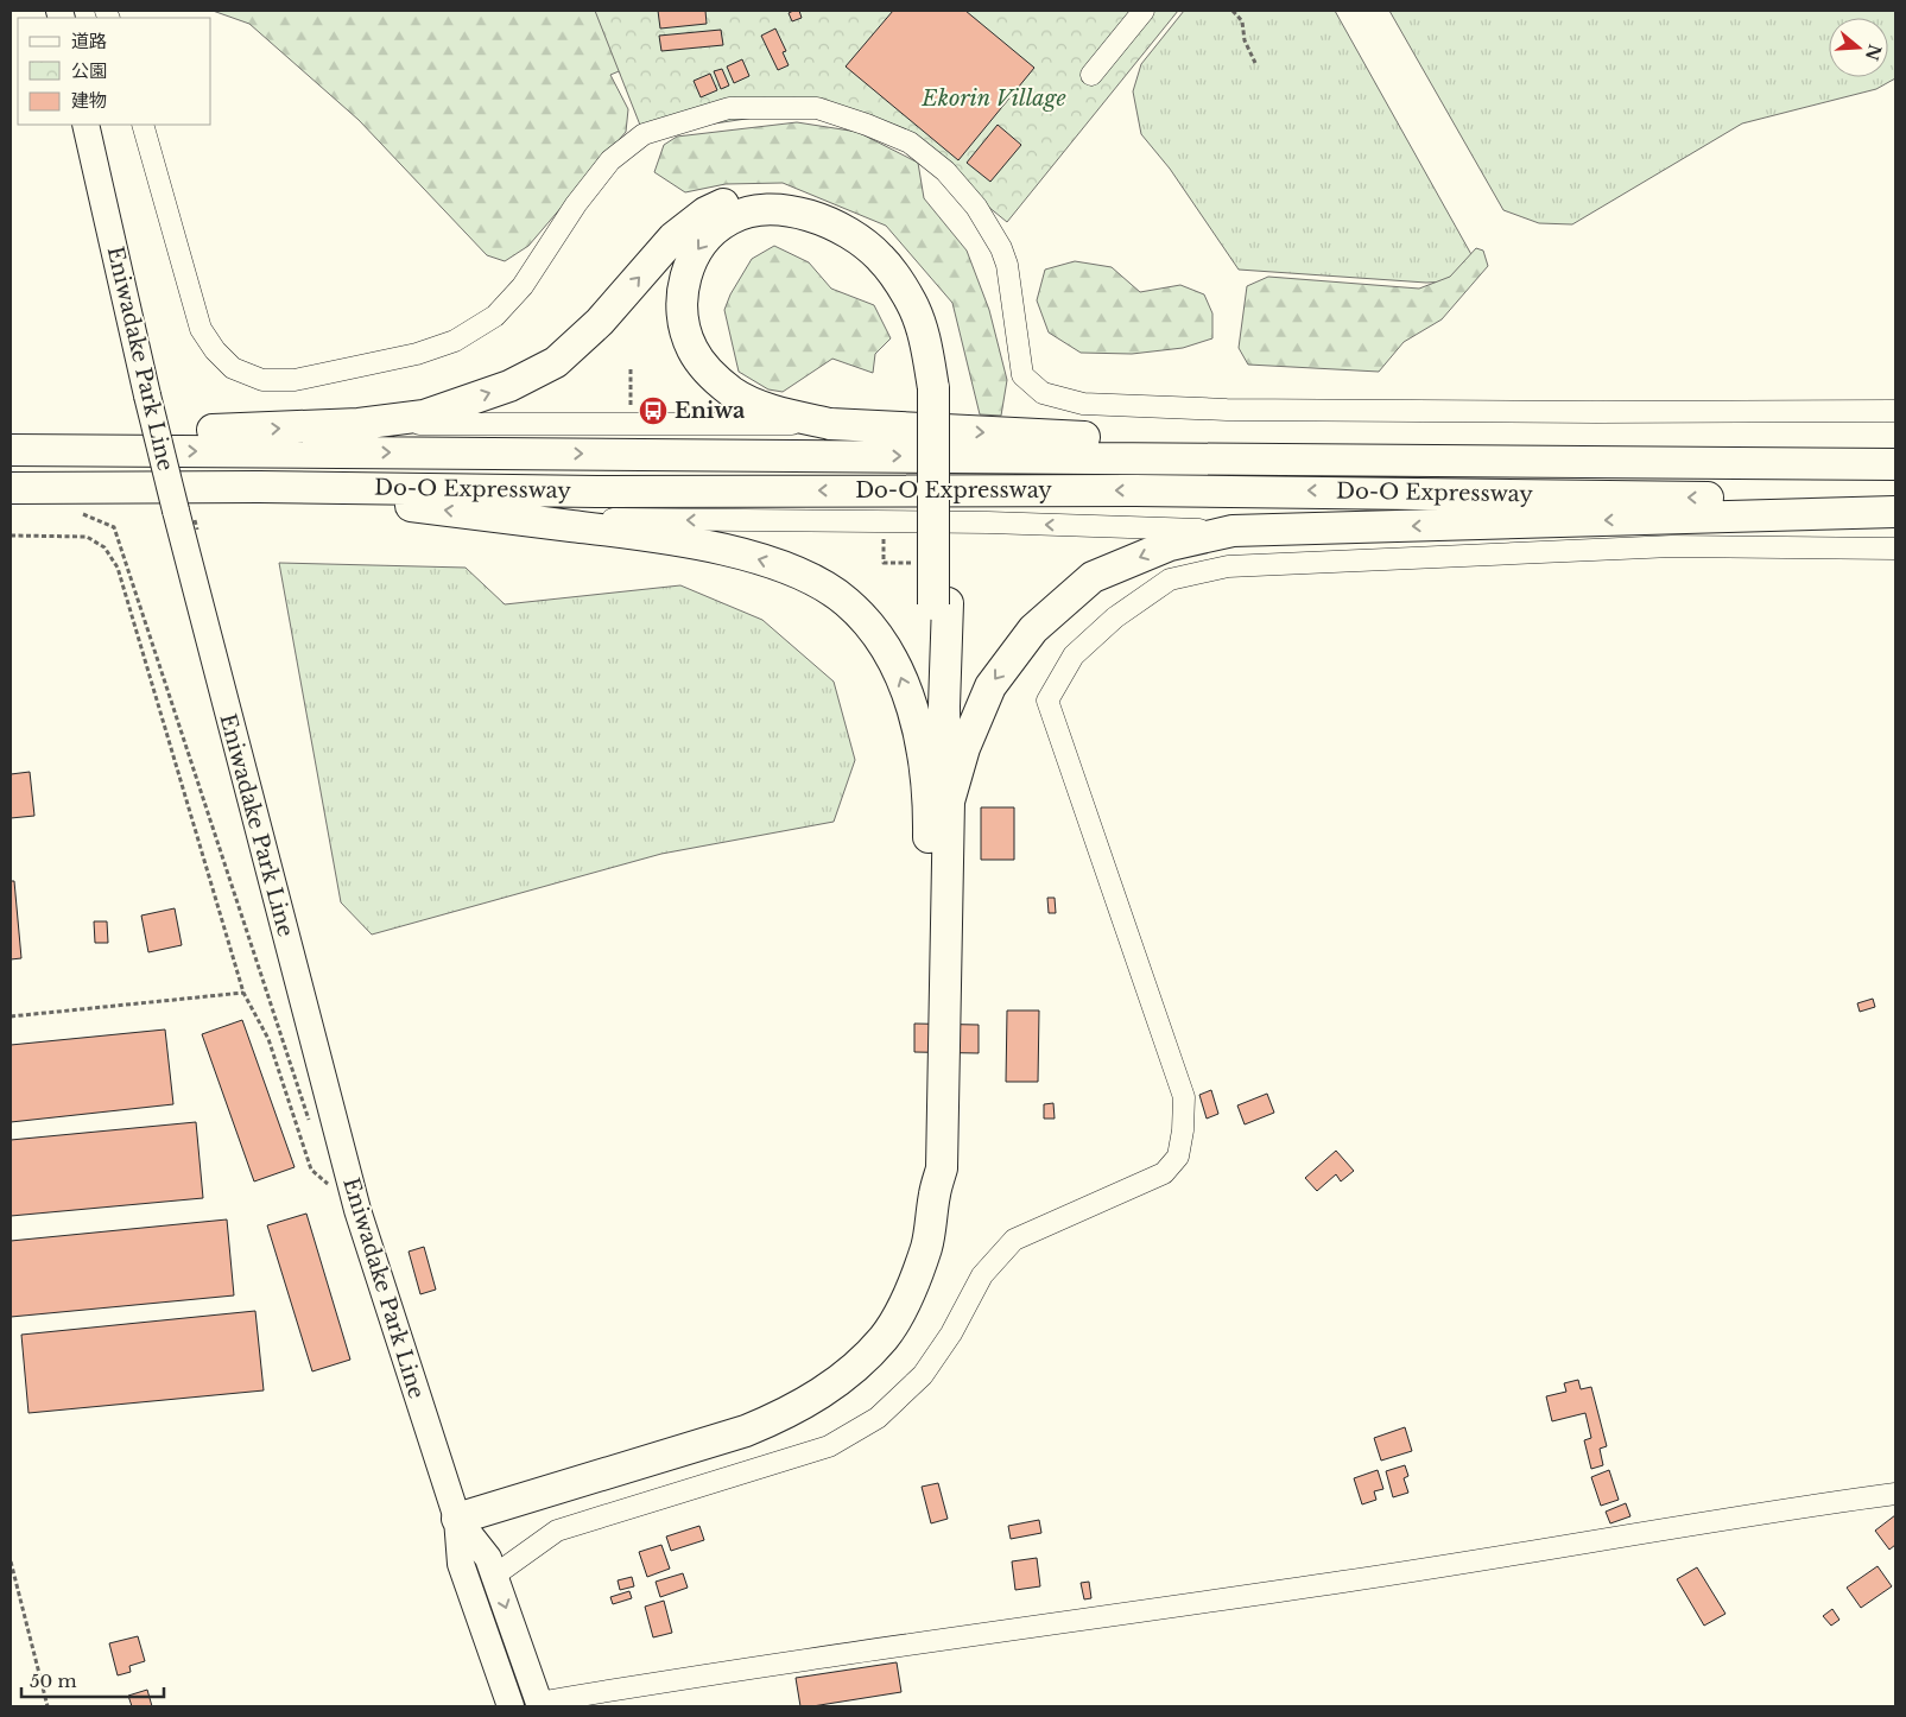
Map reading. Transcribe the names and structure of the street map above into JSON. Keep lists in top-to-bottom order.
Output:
{
  "streets": {
    "highway": ["Do-O Expressway"],
    "main road": ["Eniwadake Park Line"]
  },
  "parks": ["Ekorin Village"],
  "places": {
    "bus stop": ["Eniwa"]
  },
  "legend": ["道路", "公園", "建物"],
  "scale_bar": "50 m",
  "north": "right"
}
